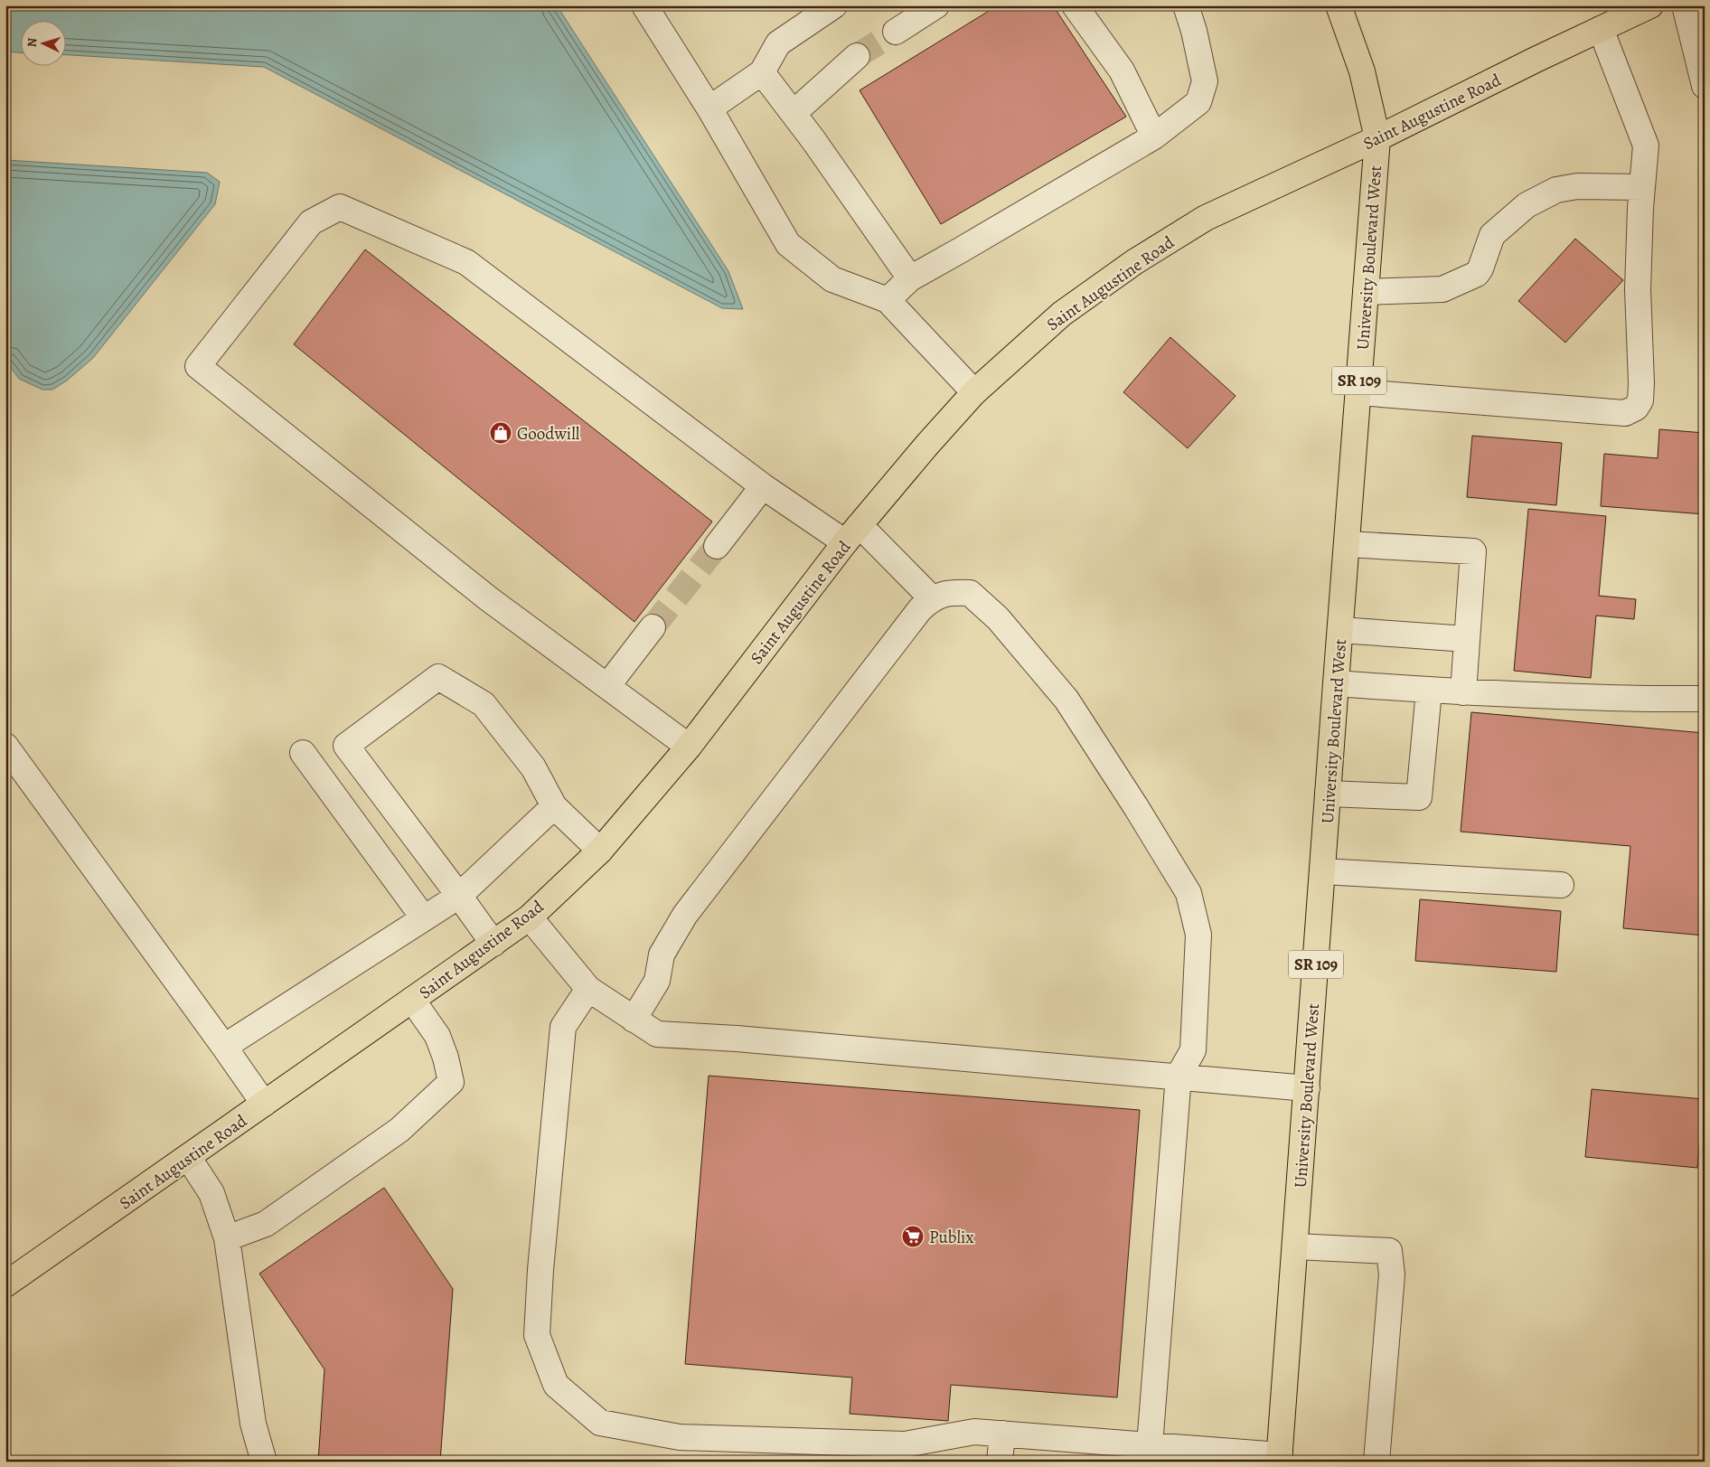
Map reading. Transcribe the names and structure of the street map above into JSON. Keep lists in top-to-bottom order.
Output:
{
  "streets": {
    "main road": ["Saint Augustine Road", "University Boulevard West", "SR 109"]
  },
  "crossings": [
    ["Saint Augustine Road", "University Boulevard West"]
  ],
  "places": {
    "shop": ["Goodwill"],
    "supermarket": ["Publix"]
  },
  "north": "left"
}
